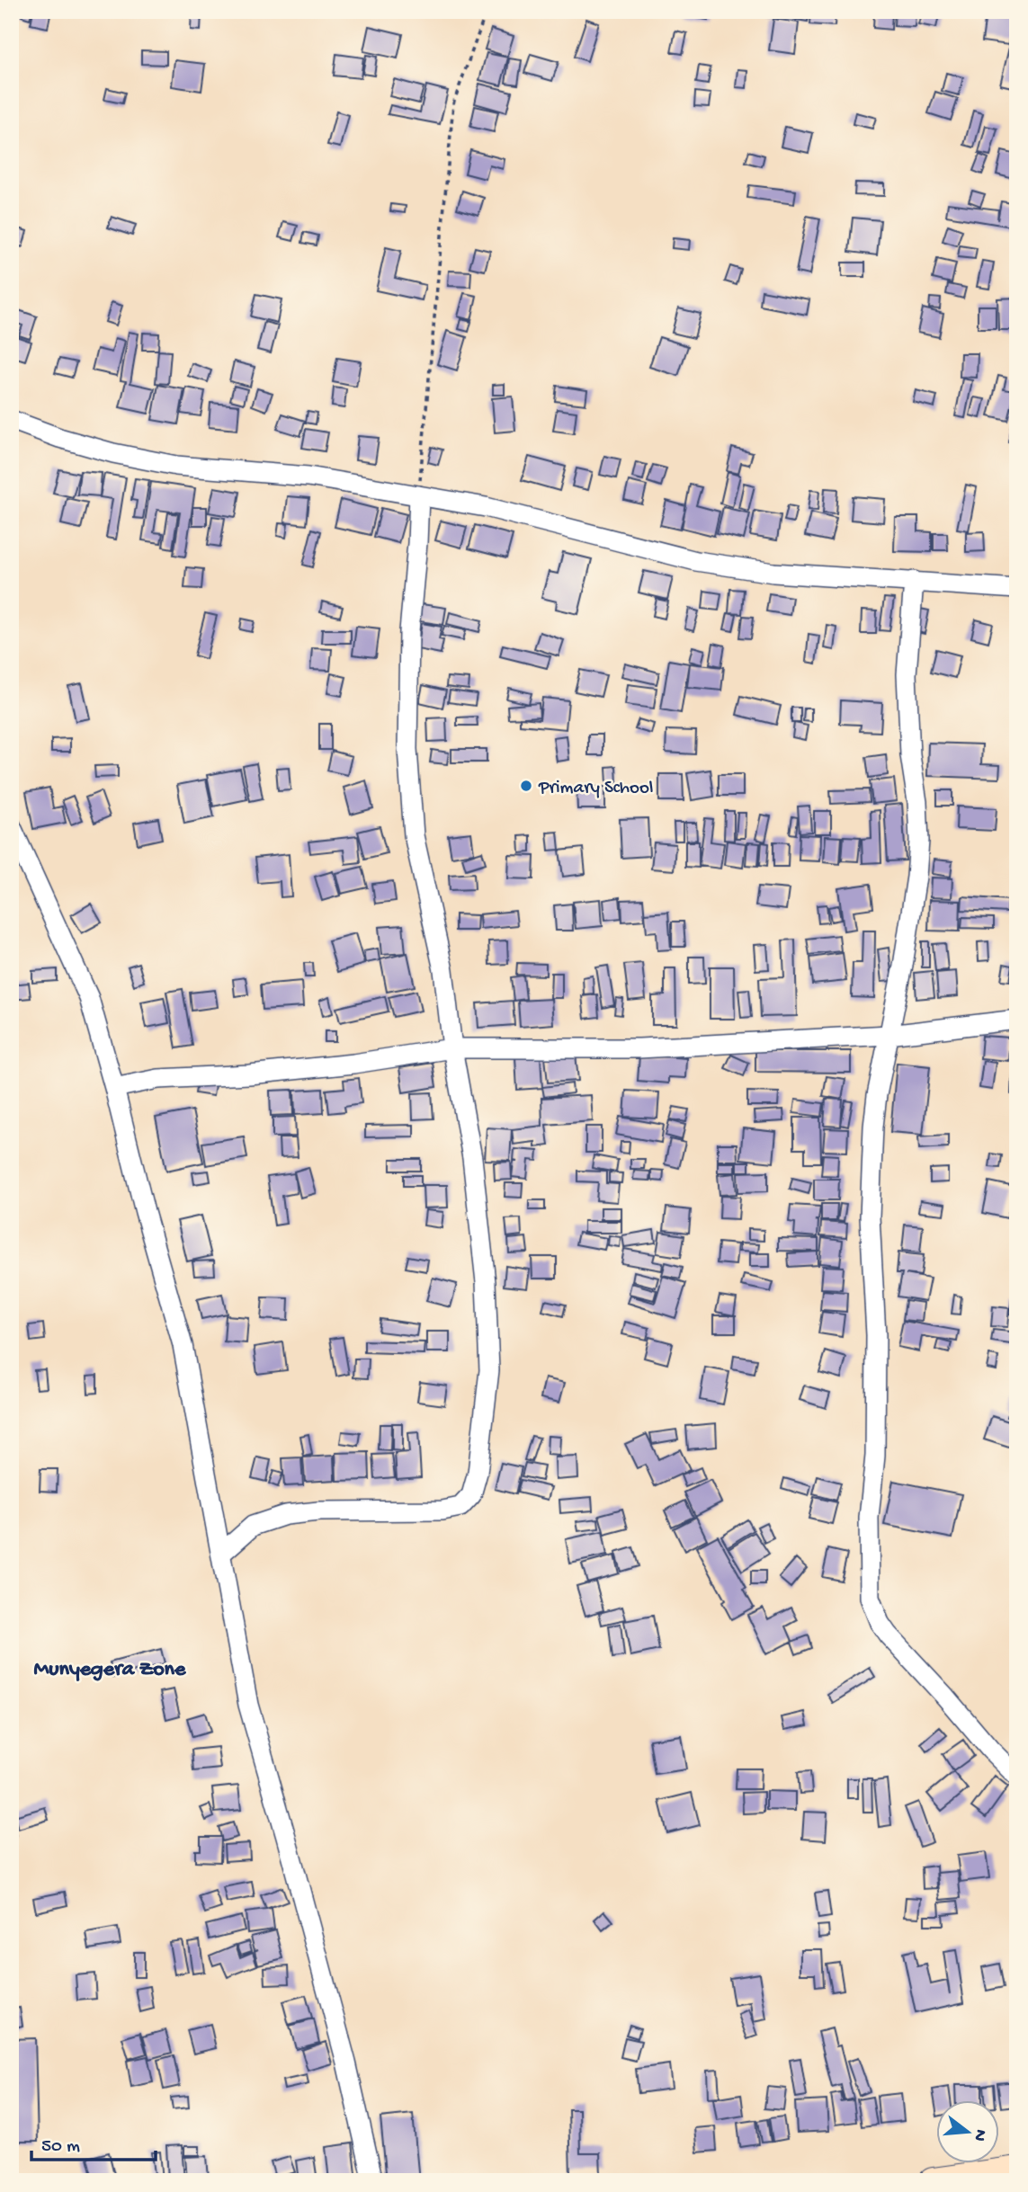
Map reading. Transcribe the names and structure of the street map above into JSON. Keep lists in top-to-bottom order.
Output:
{
  "districts": ["Munyegera Zone"],
  "places": ["Primary School"],
  "scale_bar": "50 m",
  "north": "right"
}
